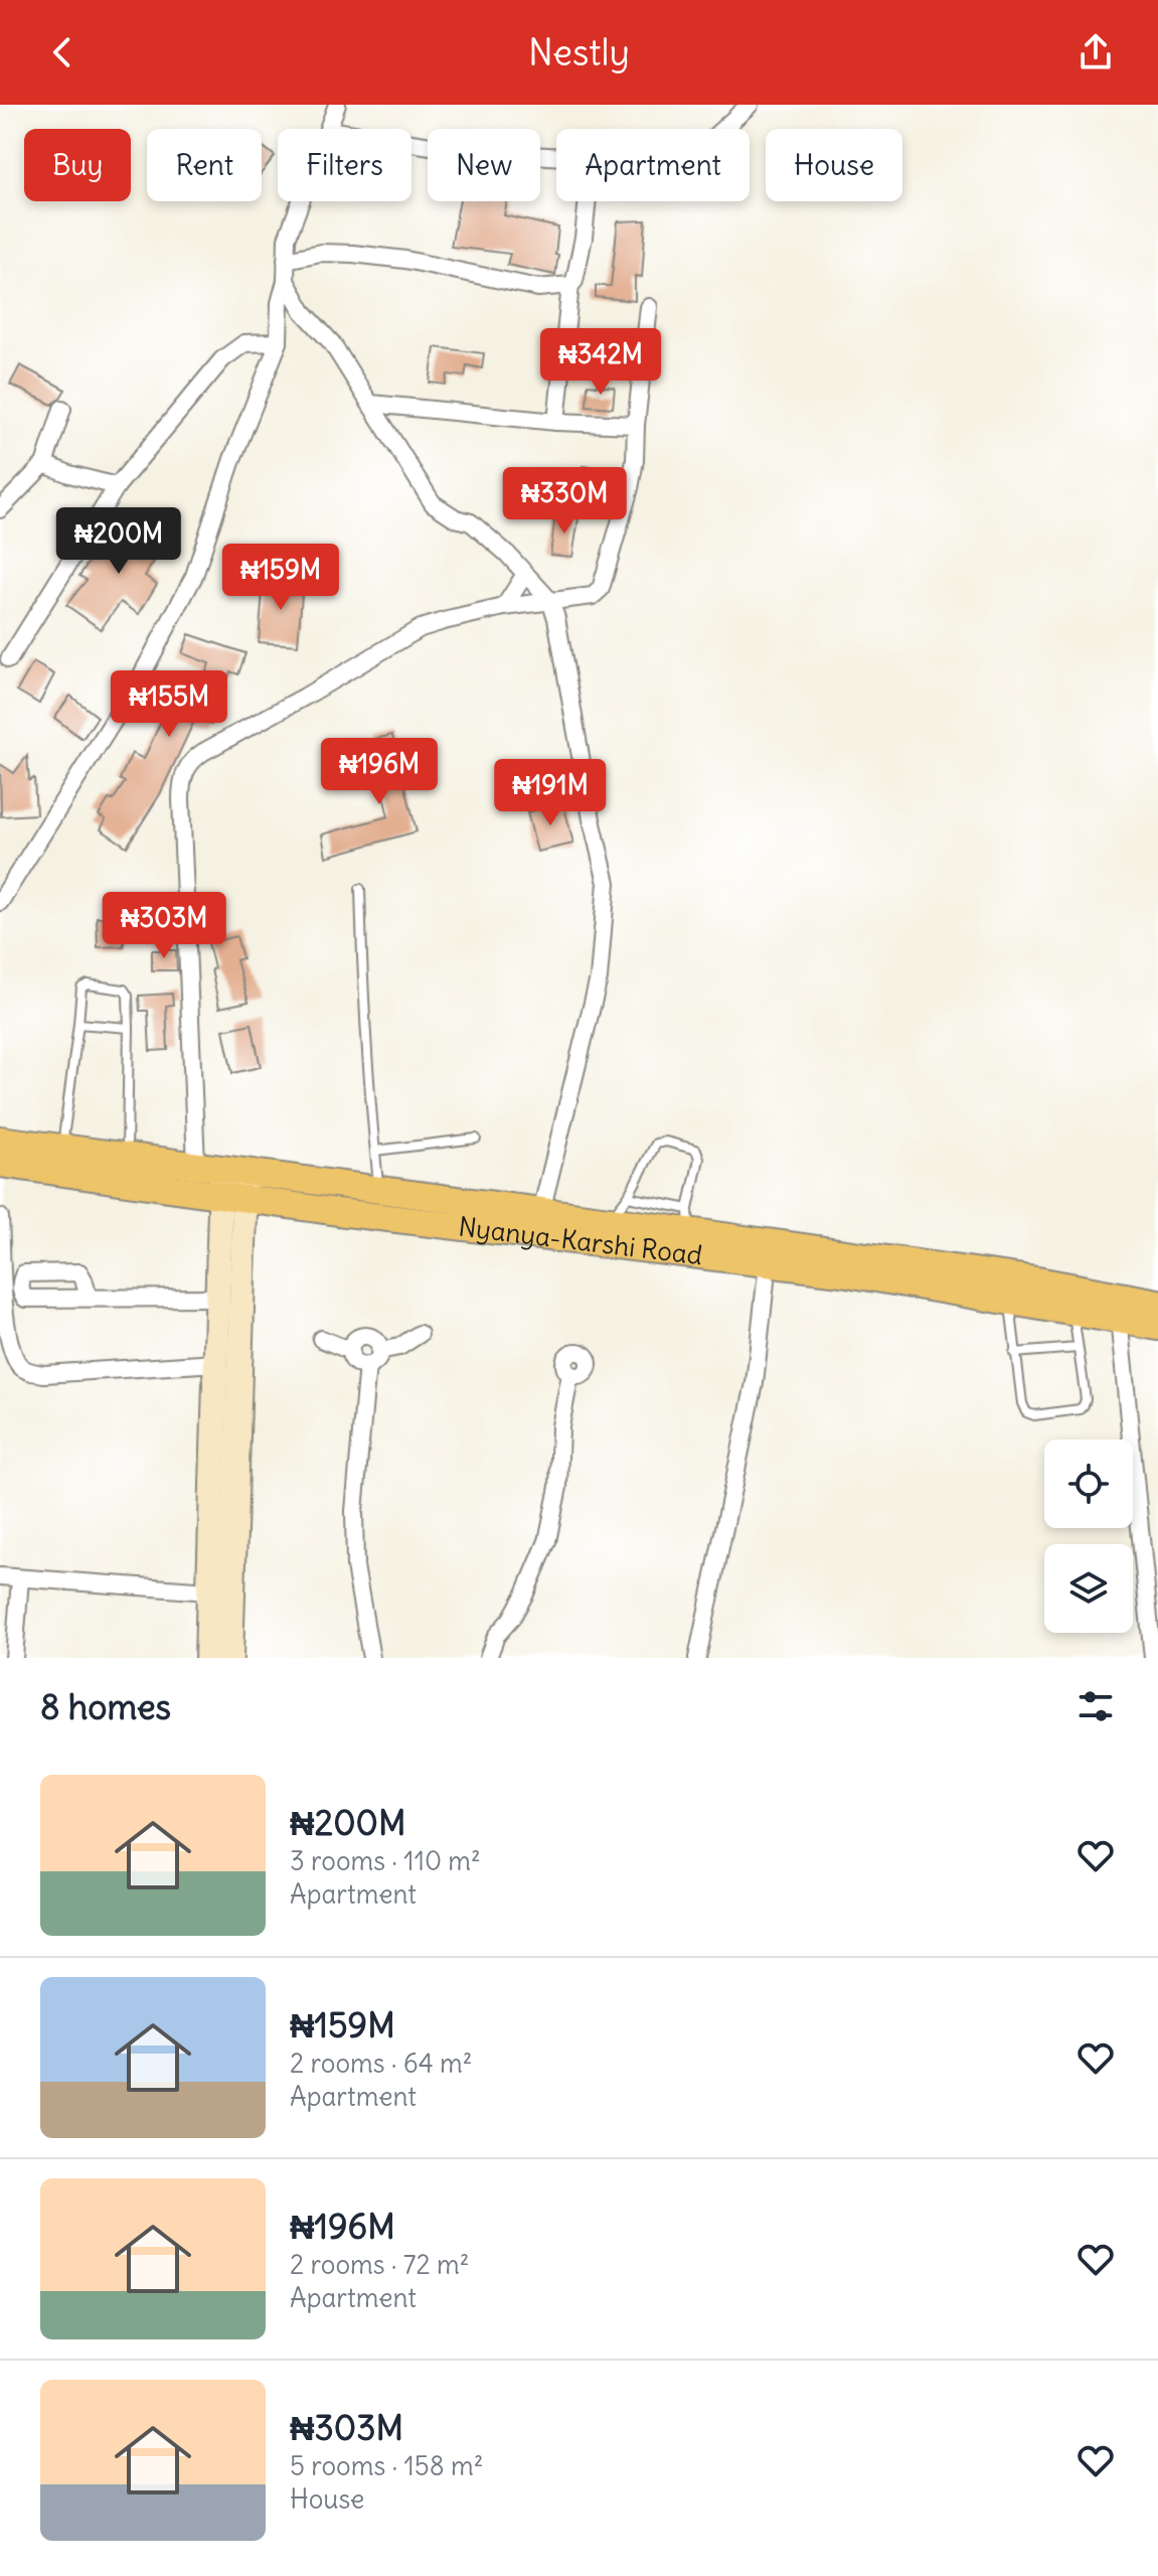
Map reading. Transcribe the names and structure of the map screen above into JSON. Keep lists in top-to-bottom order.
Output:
{
  "streets": {
    "main road": ["Nyanya-Karshi Road"]
  },
  "page": {
    "header": "Nestly",
    "chip": [
      "Buy",
      "Rent",
      "Filters",
      "New",
      "Apartment",
      "House"
    ],
    "price": [
      "₦342M",
      "₦330M",
      "₦200M",
      "₦159M",
      "₦155M",
      "₦196M",
      "₦191M",
      "₦303M"
    ],
    "heading": "8 homes",
    "list": [
      {
        "name": "₦200M",
        "note": "3 rooms · 110 m² · Apartment"
      },
      {
        "name": "₦159M",
        "note": "2 rooms · 64 m² · Apartment"
      },
      {
        "name": "₦196M",
        "note": "2 rooms · 72 m² · Apartment"
      },
      {
        "name": "₦303M",
        "note": "5 rooms · 158 m² · House"
      }
    ]
  }
}
